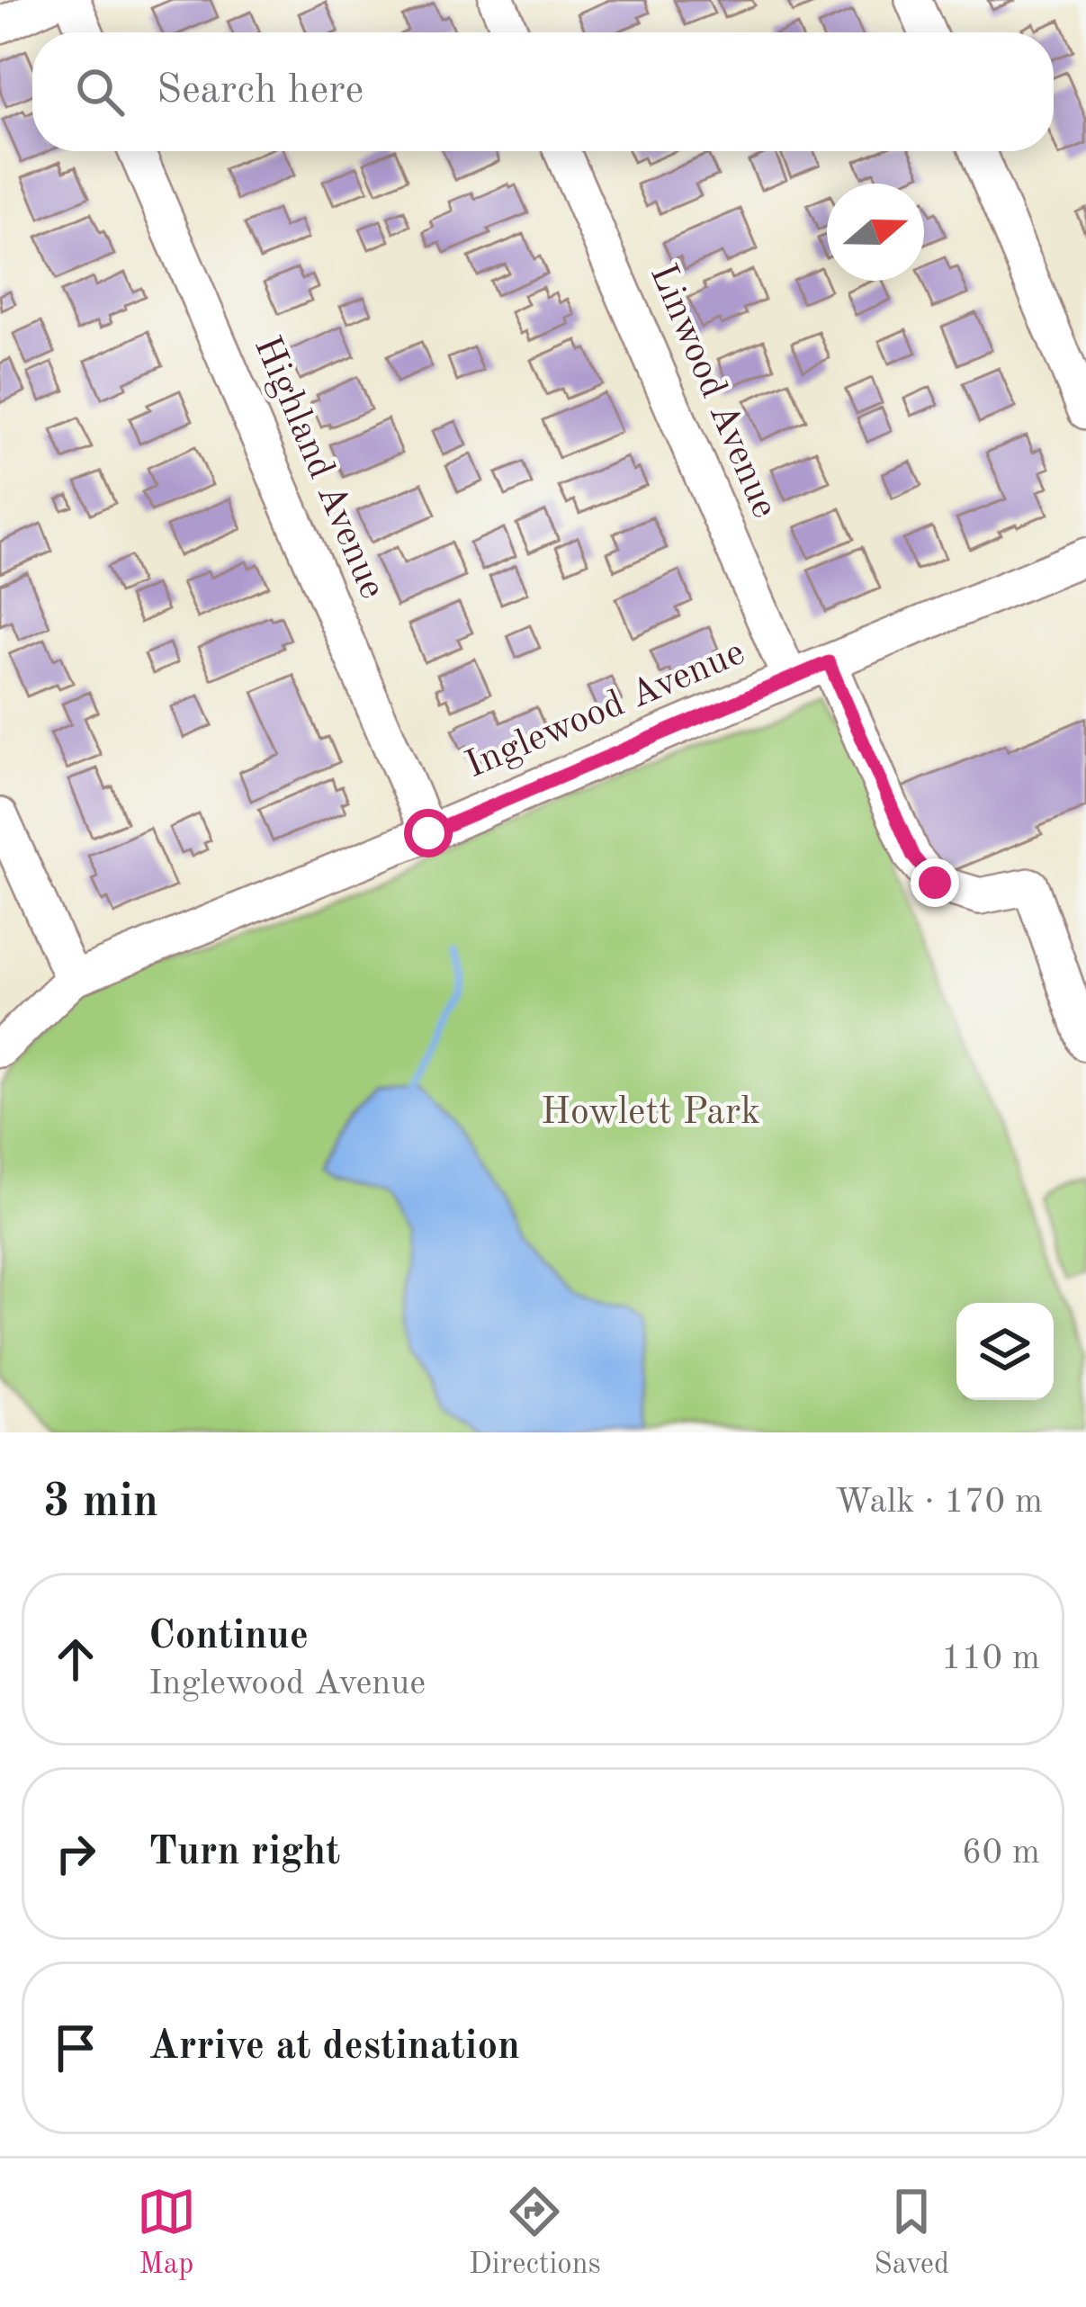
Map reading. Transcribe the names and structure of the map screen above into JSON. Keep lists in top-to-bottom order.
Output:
{
  "streets": {
    "street": ["Linwood Avenue", "Highland Avenue", "Inglewood Avenue"]
  },
  "crossings": [
    ["Linwood Avenue", "Inglewood Avenue"],
    ["Highland Avenue", "Inglewood Avenue"]
  ],
  "parks": ["Howlett Park"],
  "north": "right",
  "page": {
    "search": "Search here",
    "heading": ["3 min", "Walk · 170 m"],
    "list": [
      ["Continue", "Inglewood Avenue", "110 m"],
      ["Turn right", "60 m"],
      "Arrive at destination"
    ],
    "nav": ["Map", "Directions", "Saved"]
  }
}
